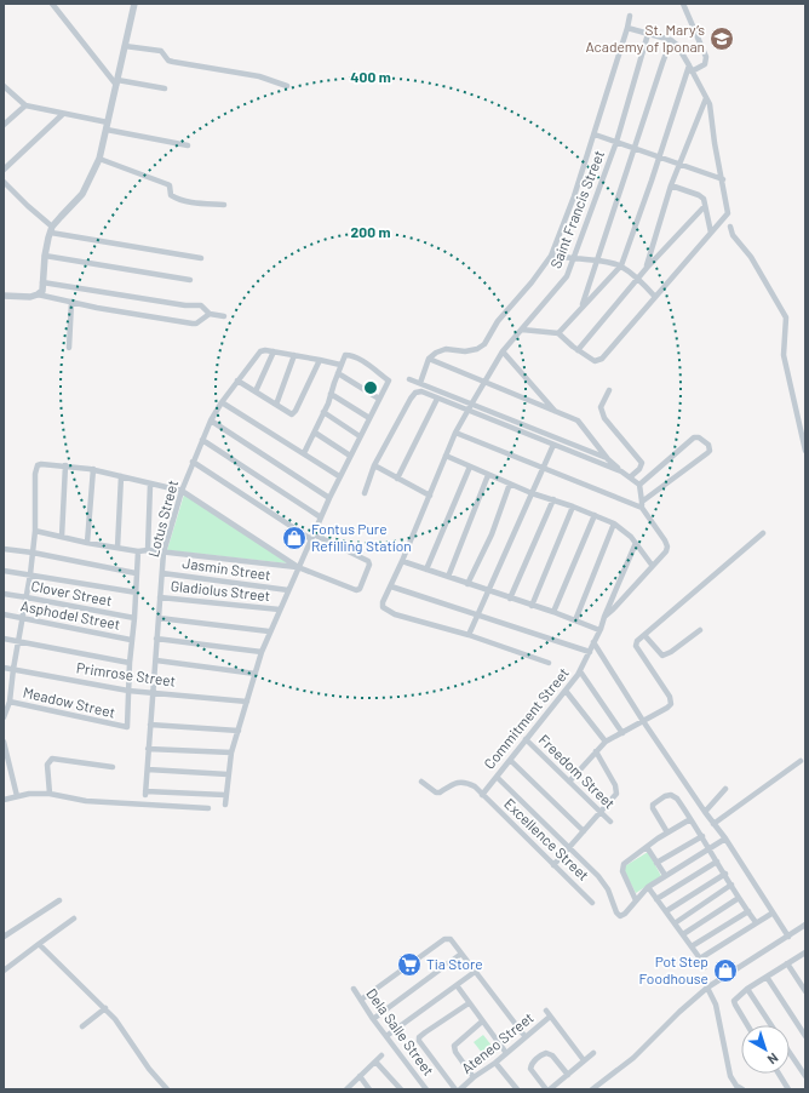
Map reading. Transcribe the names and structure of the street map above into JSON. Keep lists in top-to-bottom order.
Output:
{
  "streets": {
    "street": [
      "Saint Francis Street",
      "Lotus Street",
      "Jasmin Street",
      "Gladiolus Street",
      "Clover Street",
      "Asphodel Street",
      "Primrose Street",
      "Meadow Street",
      "Commitment Street",
      "Freedom Street",
      "Excellence Street",
      "Dela Salle Street",
      "Ateneo Street"
    ]
  },
  "crossings": [
    ["Lotus Street", "Jasmin Street"],
    ["Lotus Street", "Gladiolus Street"],
    ["Lotus Street", "Primrose Street"],
    ["Primrose Street", "Meadow Street"],
    ["Commitment Street", "Freedom Street"],
    ["Commitment Street", "Excellence Street"]
  ],
  "places": {
    "school or university": ["St. Mary’s Academy of Iponan"],
    "shop": ["Fontus Pure Refilling Station", "Pot Step Foodhouse"],
    "supermarket": ["Tia Store"]
  },
  "north": "bottom right",
  "rings": ["400 m", "200 m"]
}
